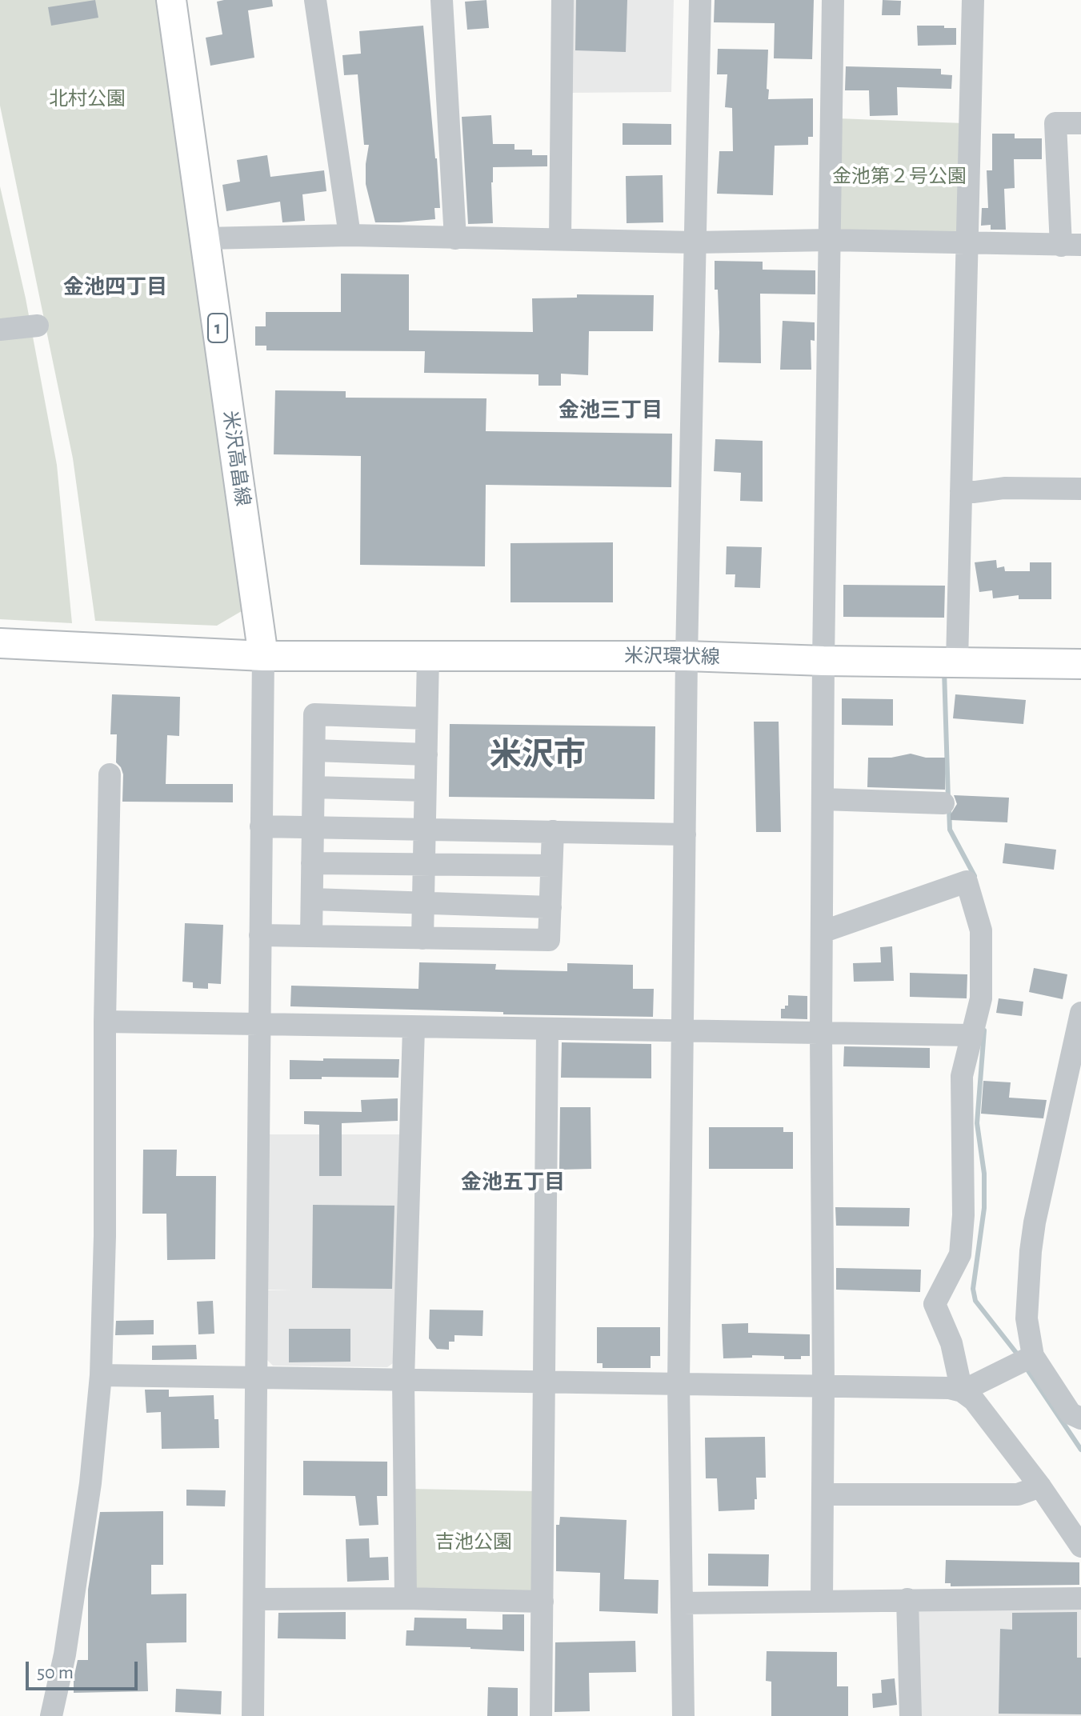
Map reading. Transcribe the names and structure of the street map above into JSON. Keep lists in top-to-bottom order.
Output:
{
  "streets": {
    "main road": ["1", "米沢高畠線", "米沢環状線"]
  },
  "crossings": [
    ["米沢高畠線", "米沢環状線"]
  ],
  "districts": [
    "金池四丁目",
    "金池三丁目",
    "米沢市",
    "金池五丁目"
  ],
  "parks": ["北村公園", "金池第２号公園", "吉池公園"],
  "scale_bar": "50 m"
}
